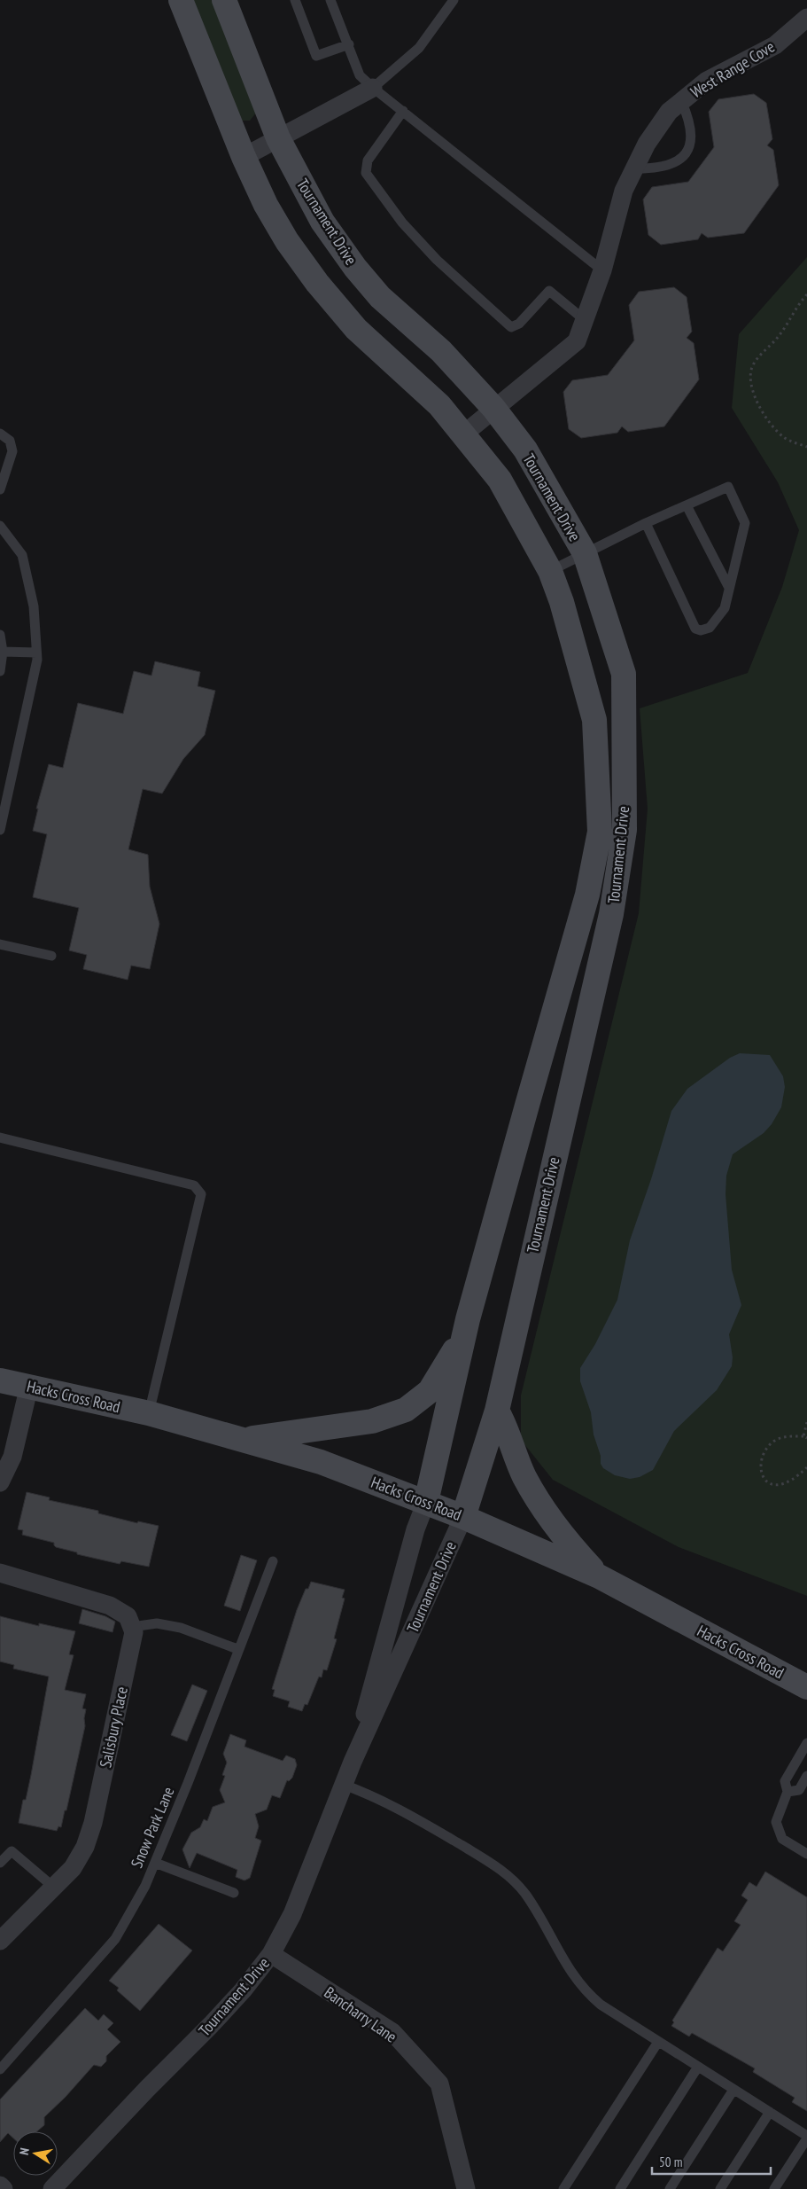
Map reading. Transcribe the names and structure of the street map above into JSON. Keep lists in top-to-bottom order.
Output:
{
  "streets": {
    "street": [
      "West Range Cove",
      "Tournament Drive",
      "Hacks Cross Road",
      "Salisbury Place",
      "Bancharry Lane"
    ],
    "lane": ["Snow Park Lane"]
  },
  "crossings": [
    ["West Range Cove", "Tournament Drive"],
    ["Tournament Drive", "Hacks Cross Road"],
    ["Tournament Drive", "Bancharry Lane"]
  ],
  "scale_bar": "50 m",
  "north": "left"
}
